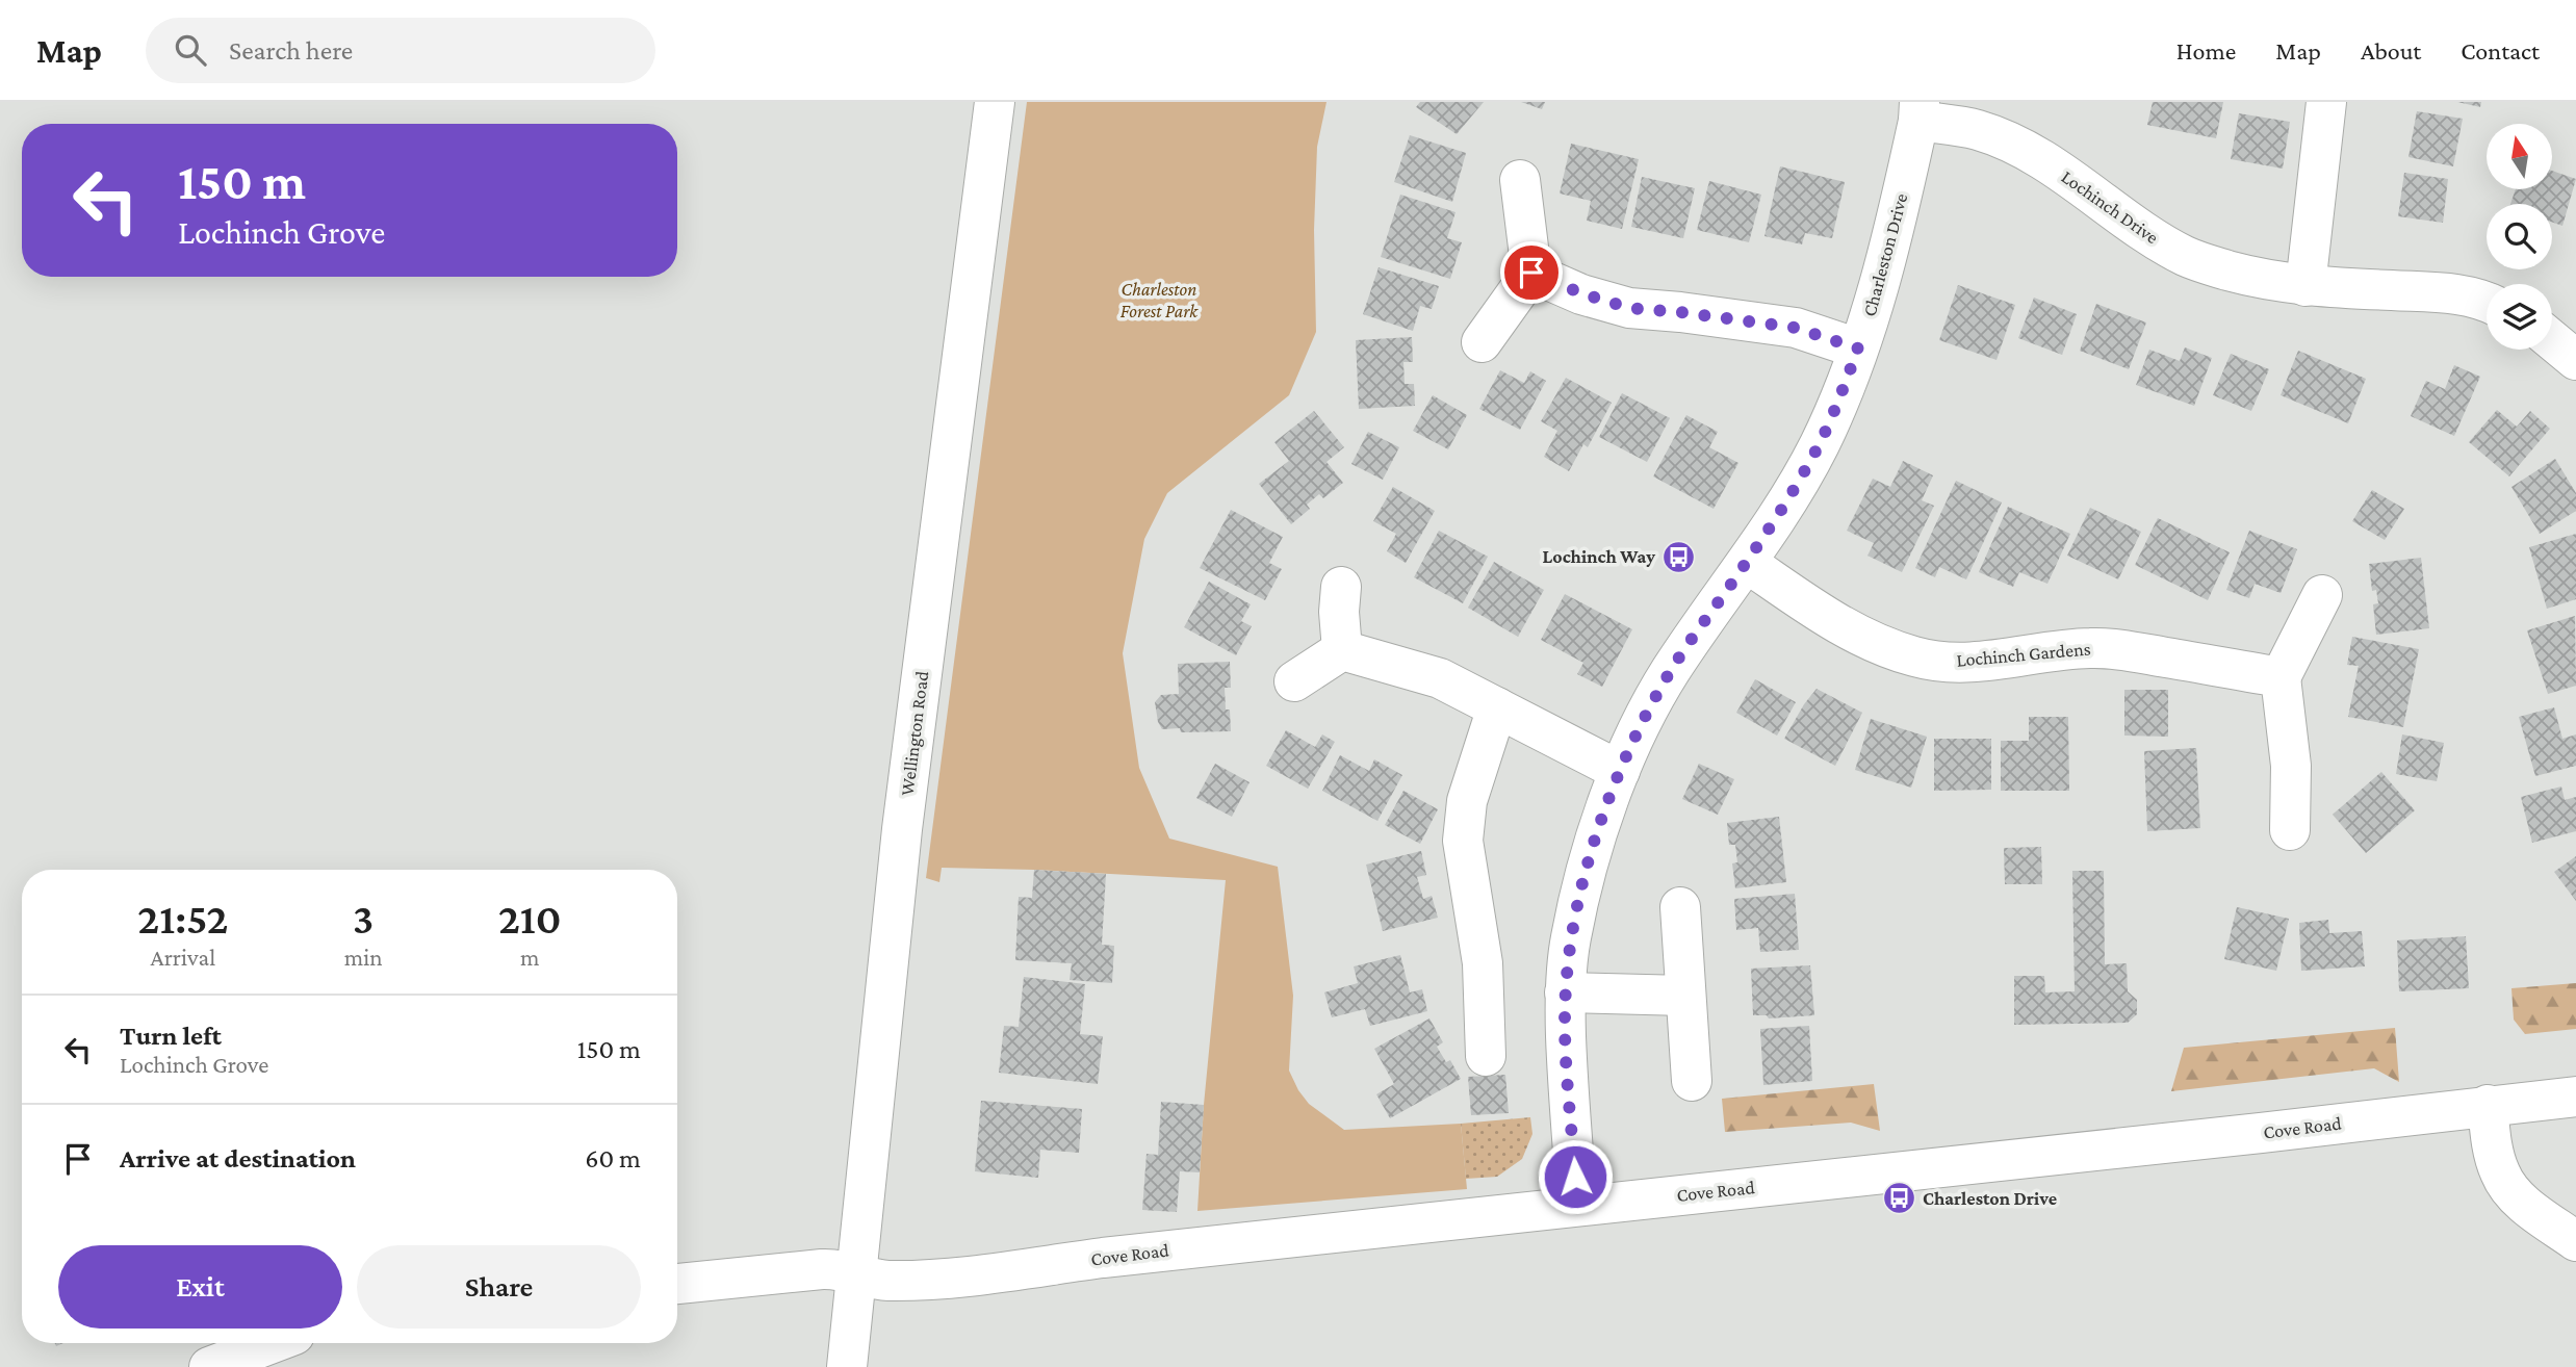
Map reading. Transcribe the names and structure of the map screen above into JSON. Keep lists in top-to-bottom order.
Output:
{
  "streets": {
    "street": [
      "Lochinch Drive",
      "Charleston Drive",
      "Lochinch Gardens",
      "Wellington Road",
      "Cove Road"
    ]
  },
  "crossings": [
    ["Lochinch Drive", "Charleston Drive"],
    ["Charleston Drive", "Lochinch Gardens"],
    ["Charleston Drive", "Cove Road"],
    ["Wellington Road", "Cove Road"]
  ],
  "parks": ["Charleston Forest Park"],
  "places": {
    "bus stop": ["Lochinch Way", "Charleston Drive"]
  },
  "north": "top",
  "page": {
    "header": "Map",
    "search": "Search here",
    "nav": [
      "Home",
      "Map",
      "About",
      "Contact"
    ],
    "turn": ["150 m", "Lochinch Grove"],
    "eta": [
      "21:52",
      "Arrival",
      "3",
      "min",
      "210",
      "m"
    ],
    "list": [
      {
        "name": "Turn left",
        "note": "Lochinch Grove",
        "value": "150 m"
      },
      {
        "name": "Arrive at destination",
        "value": "60 m"
      }
    ],
    "buttons": ["Exit", "Share"]
  }
}
